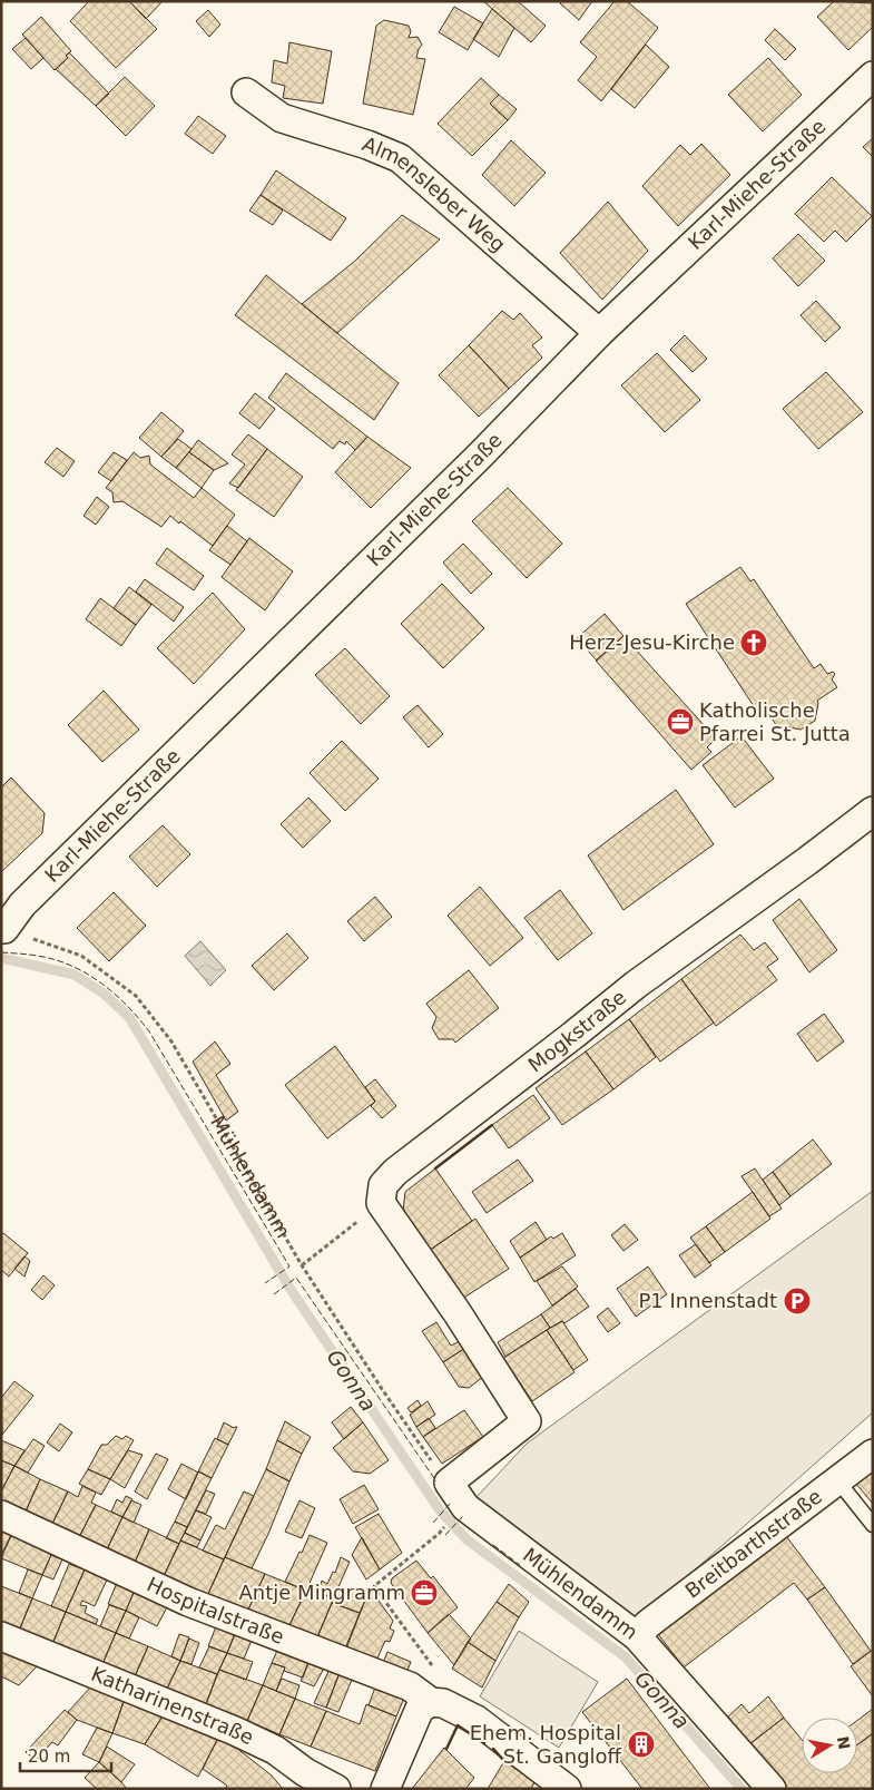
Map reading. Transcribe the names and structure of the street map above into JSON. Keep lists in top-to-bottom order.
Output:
{
  "streets": {
    "street": [
      "Karl-Miehe-Straße",
      "Almensleber Weg",
      "Mogkstraße",
      "Mühlendamm",
      "Breitbarthstraße",
      "Hospitalstraße",
      "Katharinenstraße"
    ]
  },
  "crossings": [
    ["Karl-Miehe-Straße", "Almensleber Weg"],
    ["Karl-Miehe-Straße", "Mühlendamm"],
    ["Mühlendamm", "Breitbarthstraße"]
  ],
  "water": ["Gonna"],
  "places": {
    "church": ["Herz-Jesu-Kirche"],
    "office": ["Katholische Pfarrei St. Jutta", "Antje Mingramm"],
    "parking": ["P1 Innenstadt"],
    "building": ["Ehem. Hospital St. Gangloff"]
  },
  "scale_bar": "20 m",
  "north": "right"
}
